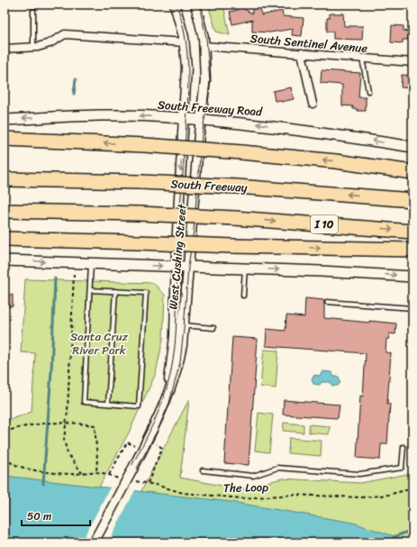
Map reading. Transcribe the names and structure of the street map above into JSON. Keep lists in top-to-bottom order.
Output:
{
  "streets": {
    "highway": ["South Freeway", "I 10"],
    "main road": ["South Freeway Road"],
    "street": ["South Sentinel Avenue", "West Cushing Street"],
    "path": ["The Loop"]
  },
  "crossings": [
    ["South Sentinel Avenue", "West Cushing Street"],
    ["South Freeway Road", "West Cushing Street"]
  ],
  "one_way": ["South Freeway Road"],
  "parks": ["Santa Cruz River Park"],
  "scale_bar": "50 m"
}
